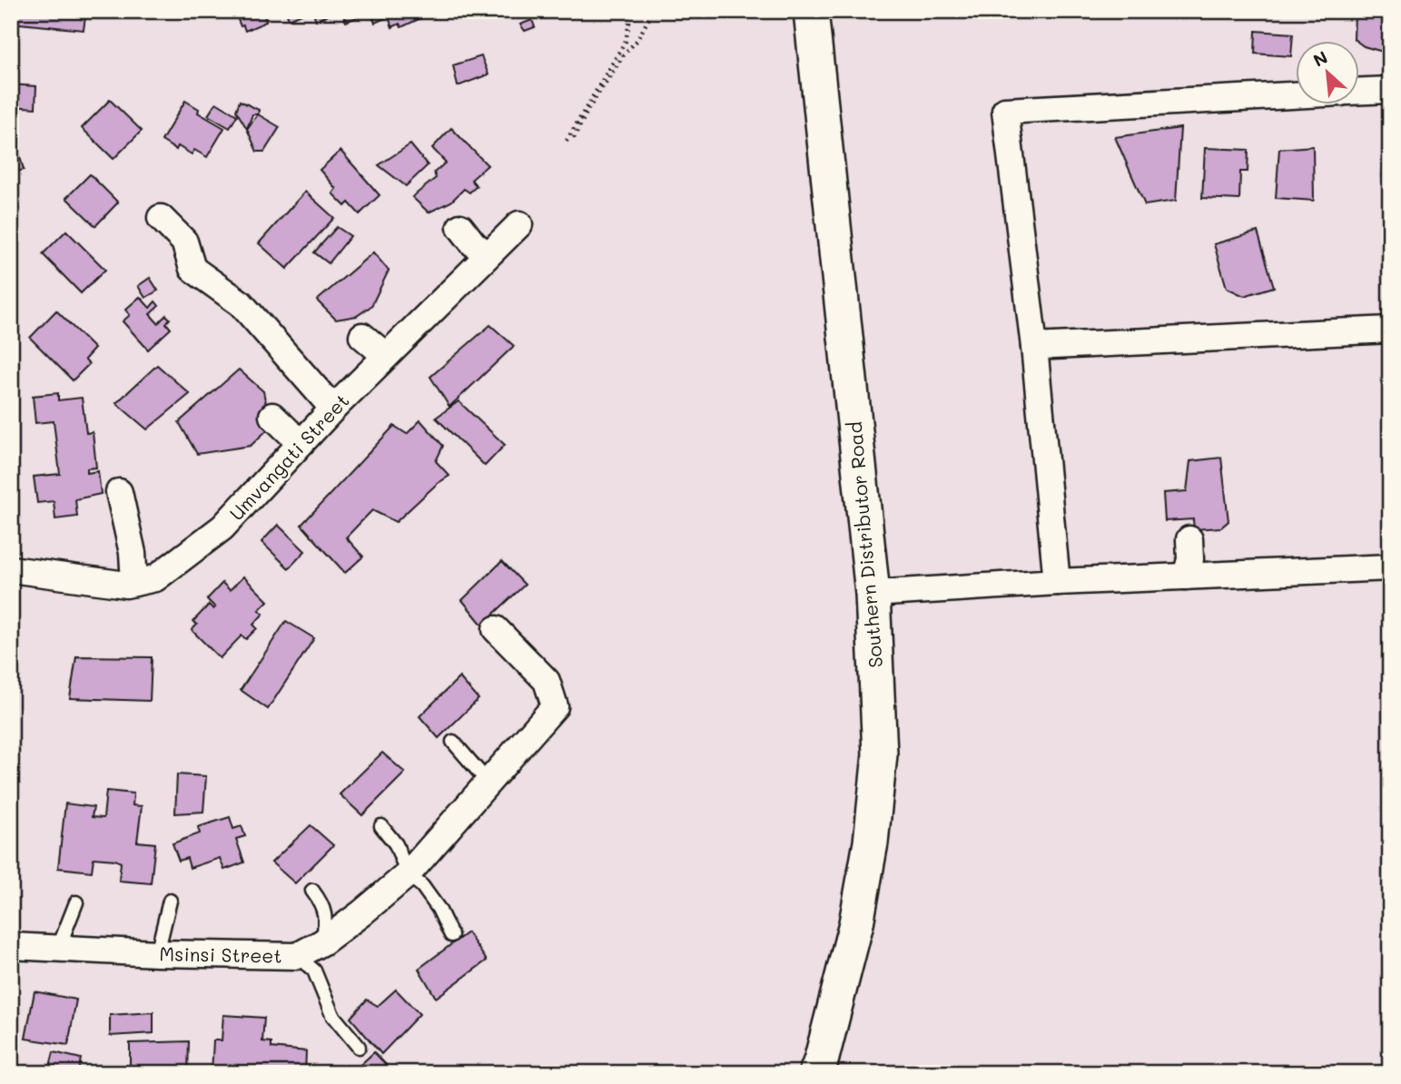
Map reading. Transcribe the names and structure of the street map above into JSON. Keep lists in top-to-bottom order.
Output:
{
  "streets": {
    "street": ["Umvangati Street", "Southern Distributor Road", "Msinsi Street"]
  },
  "north": "top left"
}
